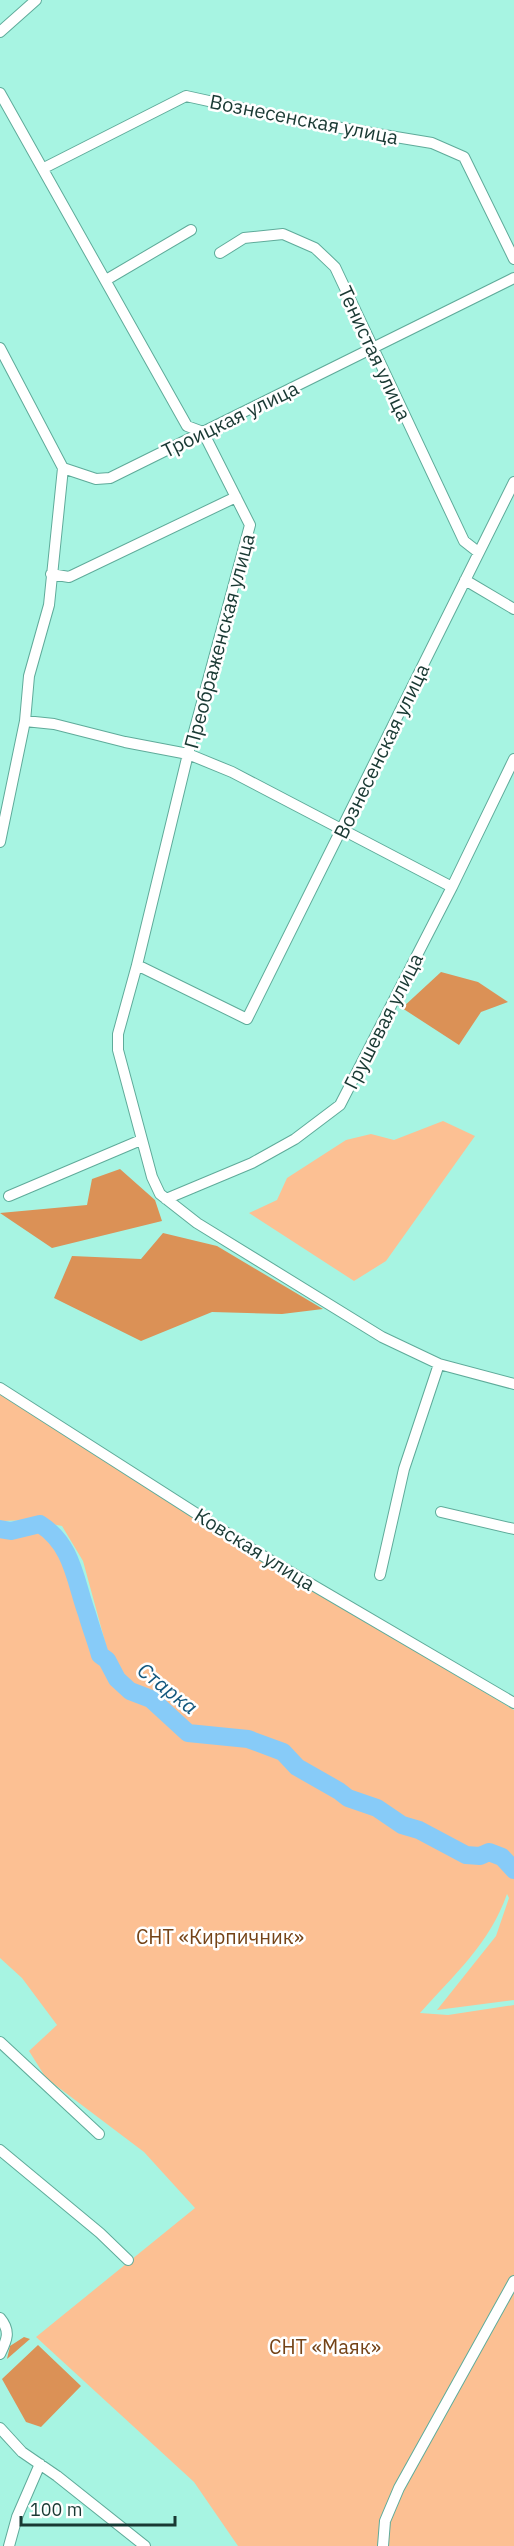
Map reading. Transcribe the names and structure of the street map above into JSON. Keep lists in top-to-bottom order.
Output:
{
  "streets": {
    "street": [
      "Вознесенская улица",
      "Тенистая улица",
      "Троицкая улица",
      "Преображенская улица",
      "Грушевая улица",
      "Ковская улица"
    ]
  },
  "crossings": [
    ["Вознесенская улица", "Тенистая улица"],
    ["Вознесенская улица", "Преображенская улица"],
    ["Тенистая улица", "Троицкая улица"],
    ["Троицкая улица", "Преображенская улица"],
    ["Преображенская улица", "Грушевая улица"]
  ],
  "water": ["Старка"],
  "parks": ["СНТ «Кирпичник»", "СНТ «Маяк»"],
  "scale_bar": "100 m"
}
